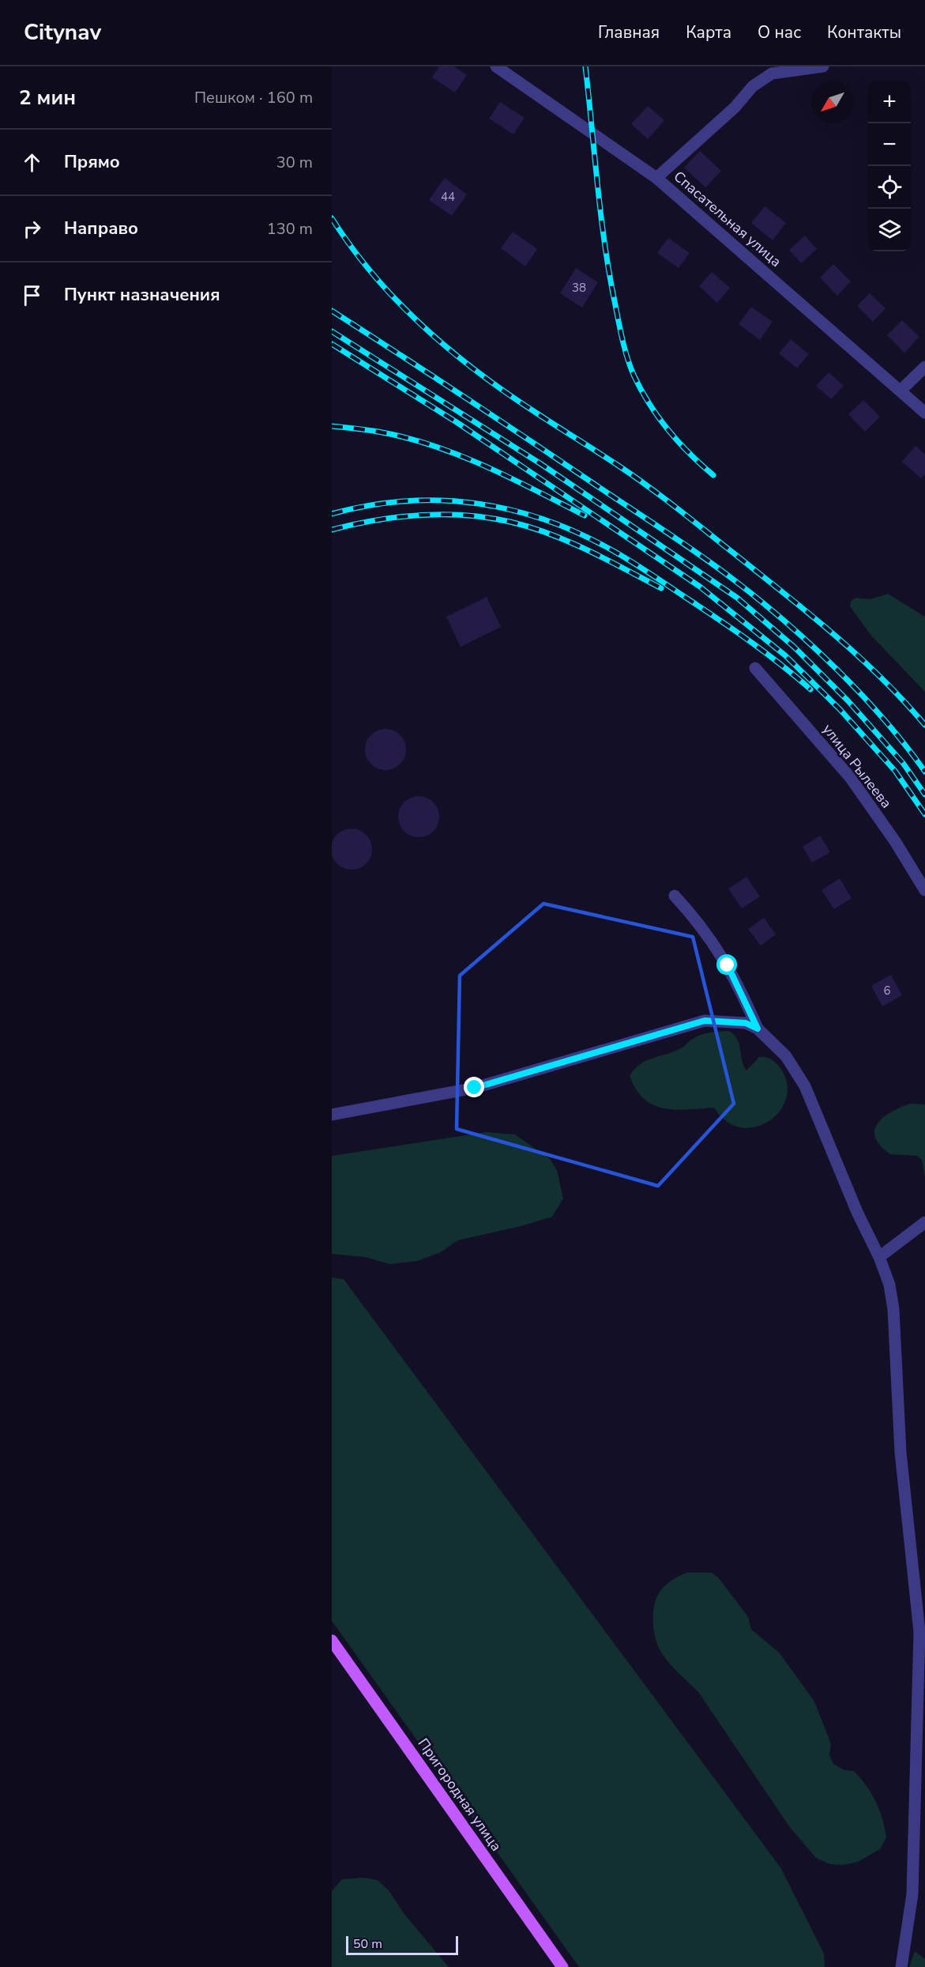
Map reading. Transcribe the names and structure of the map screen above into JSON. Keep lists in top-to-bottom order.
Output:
{
  "streets": {
    "main road": ["Пригородная улица"],
    "street": ["Спасательная улица", "улица Рылеева"]
  },
  "house_numbers": ["44", "38", "6"],
  "scale_bar": "50 m",
  "north": "bottom left",
  "page": {
    "header": "Citynav",
    "nav": [
      "Главная",
      "Карта",
      "О нас",
      "Контакты"
    ],
    "heading": ["2 мин", "Пешком · 160 m"],
    "map_buttons": ["+", "−"],
    "list": [
      ["Прямо", "30 m"],
      ["Направо", "130 m"],
      "Пункт назначения"
    ],
    "scale": "50 m"
  }
}
